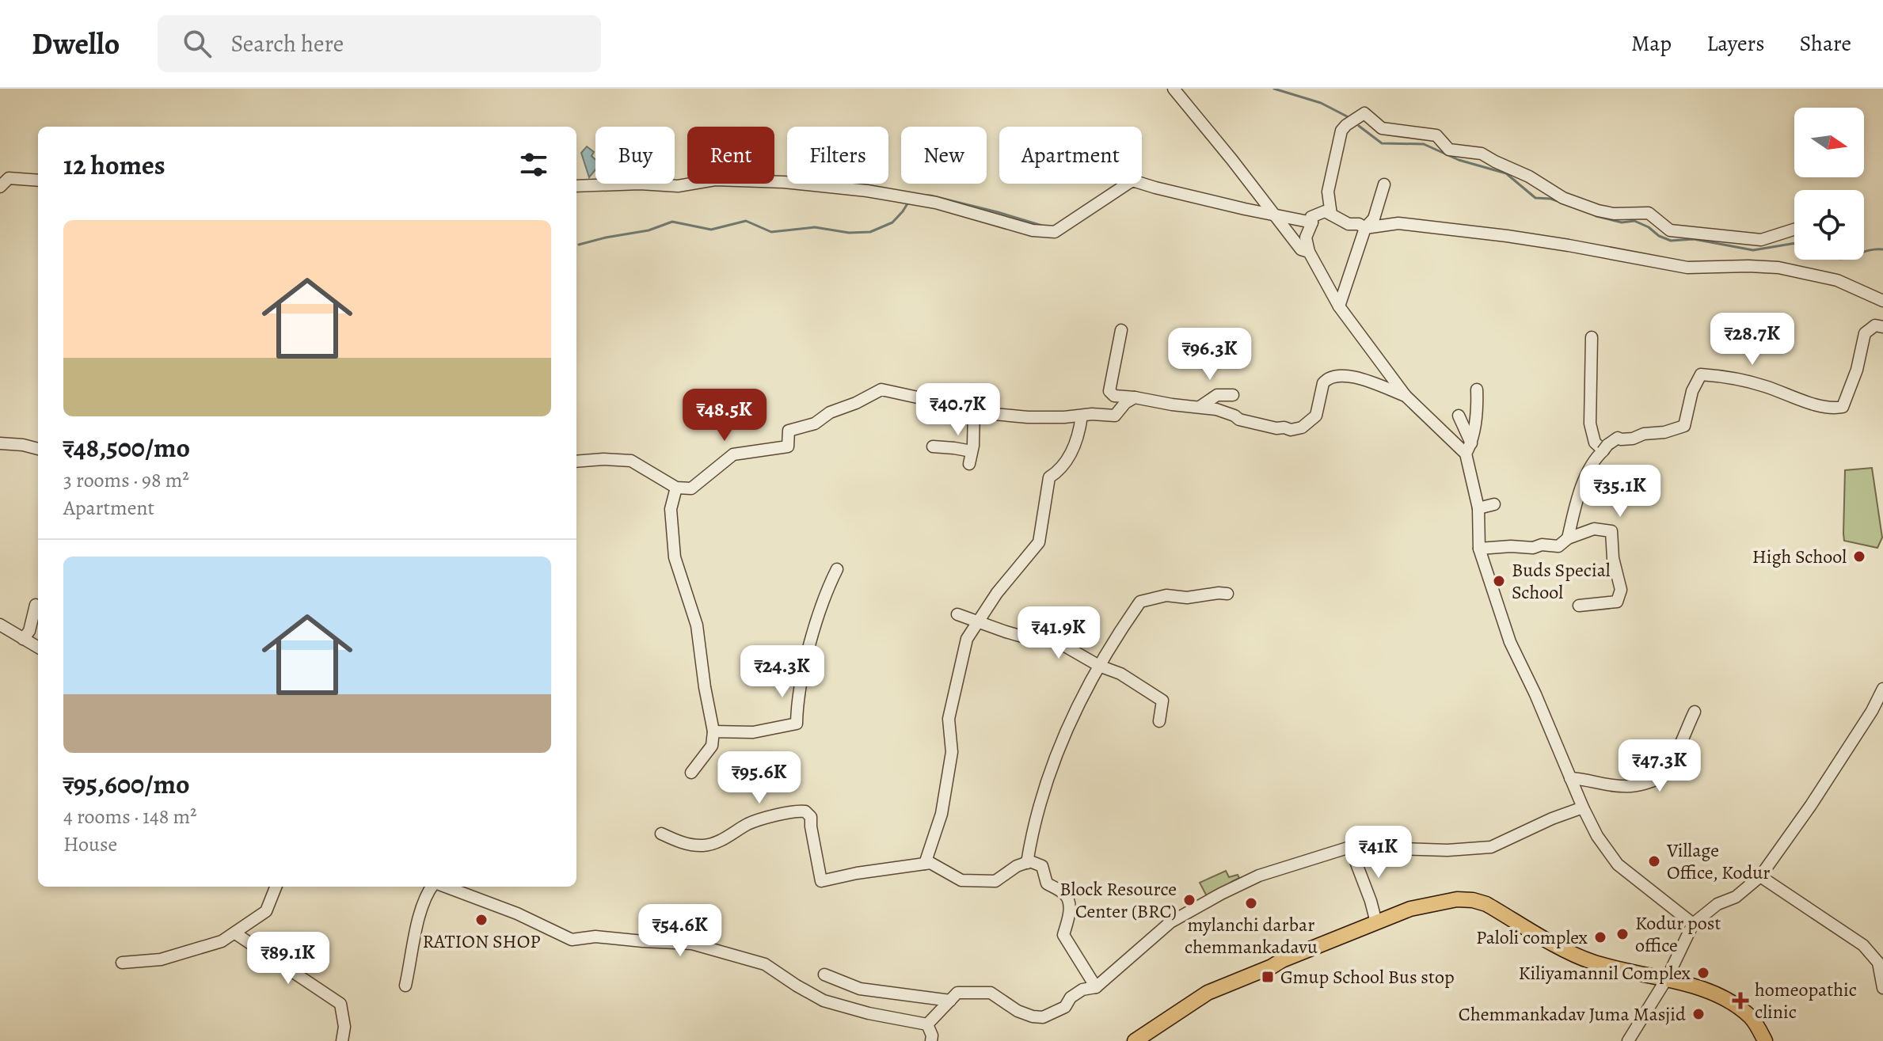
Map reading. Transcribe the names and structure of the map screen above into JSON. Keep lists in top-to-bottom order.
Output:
{
  "places": {
    "other": [
      "High School",
      "Buds Special School",
      "Village Office, Kodur",
      "Block Resource Center (BRC)",
      "mylanchi darbar chemmankadavu",
      "RATION SHOP",
      "Kodur post office",
      "Paloli complex",
      "Kiliyamannil Complex",
      "Chemmankadav Juma Masjid"
    ],
    "transit": ["Gmup School Bus stop"],
    "health": ["homeopathic clinic"]
  },
  "north": "right",
  "page": {
    "header": "Dwello",
    "search": "Search here",
    "nav": ["Map", "Layers", "Share"],
    "chip": [
      "Buy",
      "Rent",
      "Filters",
      "New",
      "Apartment"
    ],
    "heading": "12 homes",
    "list": [
      {
        "name": "₹48,500/mo",
        "note": "3 rooms · 98 m² · Apartment"
      },
      {
        "name": "₹95,600/mo",
        "note": "4 rooms · 148 m² · House"
      }
    ],
    "price": [
      "₹28.7K",
      "₹96.3K",
      "₹40.7K",
      "₹48.5K",
      "₹35.1K",
      "₹41.9K",
      "₹24.3K",
      "₹47.3K",
      "₹95.6K",
      "₹41K",
      "₹54.6K",
      "₹89.1K"
    ]
  }
}
